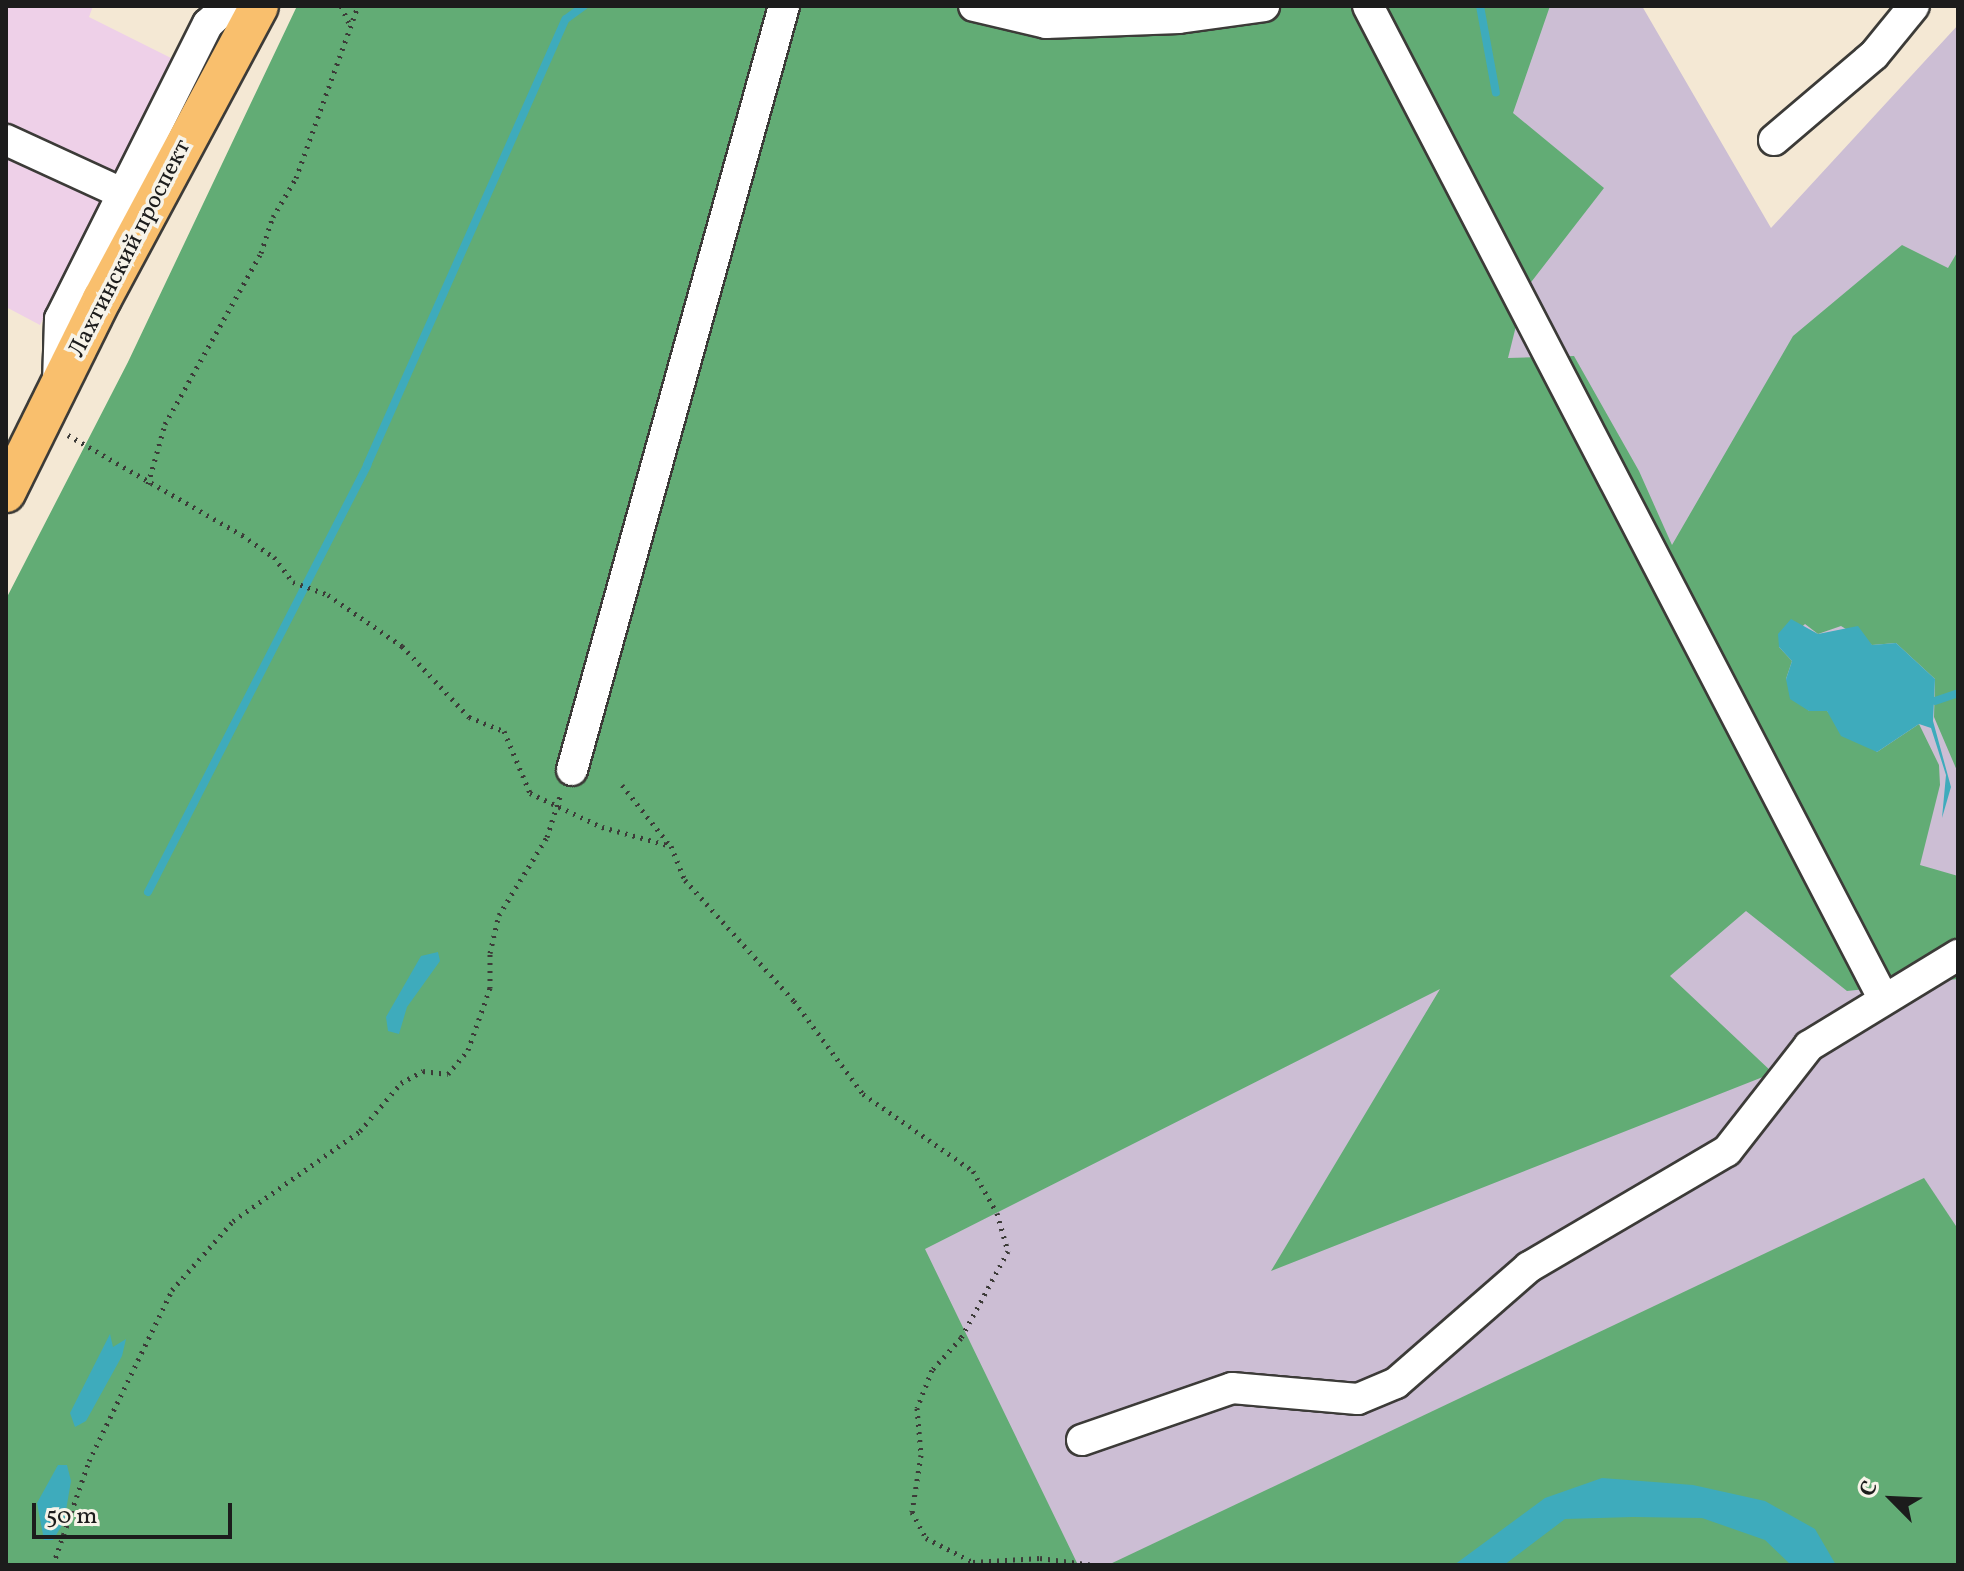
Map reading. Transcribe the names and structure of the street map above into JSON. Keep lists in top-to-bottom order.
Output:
{
  "streets": {
    "main road": ["Лахтинский проспект"]
  },
  "scale_bar": "50 m",
  "north": "top left"
}
